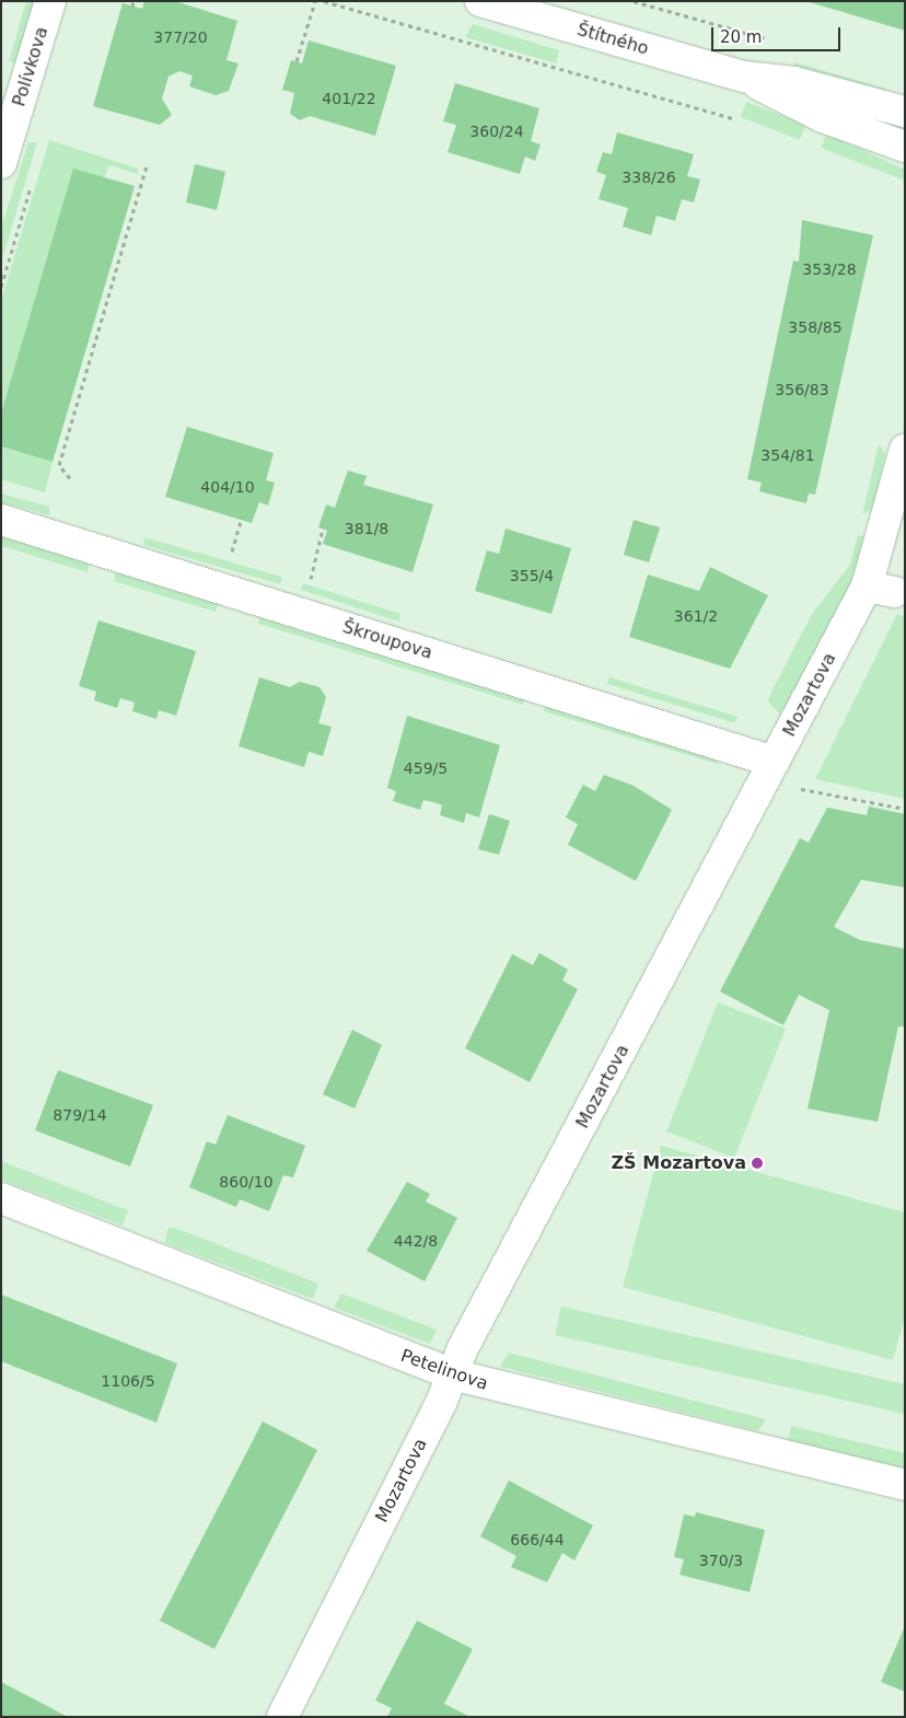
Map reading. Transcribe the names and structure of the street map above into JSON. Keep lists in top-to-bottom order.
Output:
{
  "streets": {
    "street": [
      "Štítného",
      "Polívkova",
      "Škroupova",
      "Mozartova",
      "Petelinova"
    ]
  },
  "crossings": [
    ["Škroupova", "Mozartova"],
    ["Mozartova", "Petelinova"]
  ],
  "places": ["ZŠ Mozartova"],
  "house_numbers": [
    "377/20",
    "401/22",
    "360/24",
    "338/26",
    "353/28",
    "358/85",
    "356/83",
    "354/81",
    "404/10",
    "381/8",
    "355/4",
    "361/2",
    "459/5",
    "879/14",
    "860/10",
    "442/8",
    "1106/5",
    "666/44",
    "370/3"
  ],
  "scale_bar": "20 m"
}
